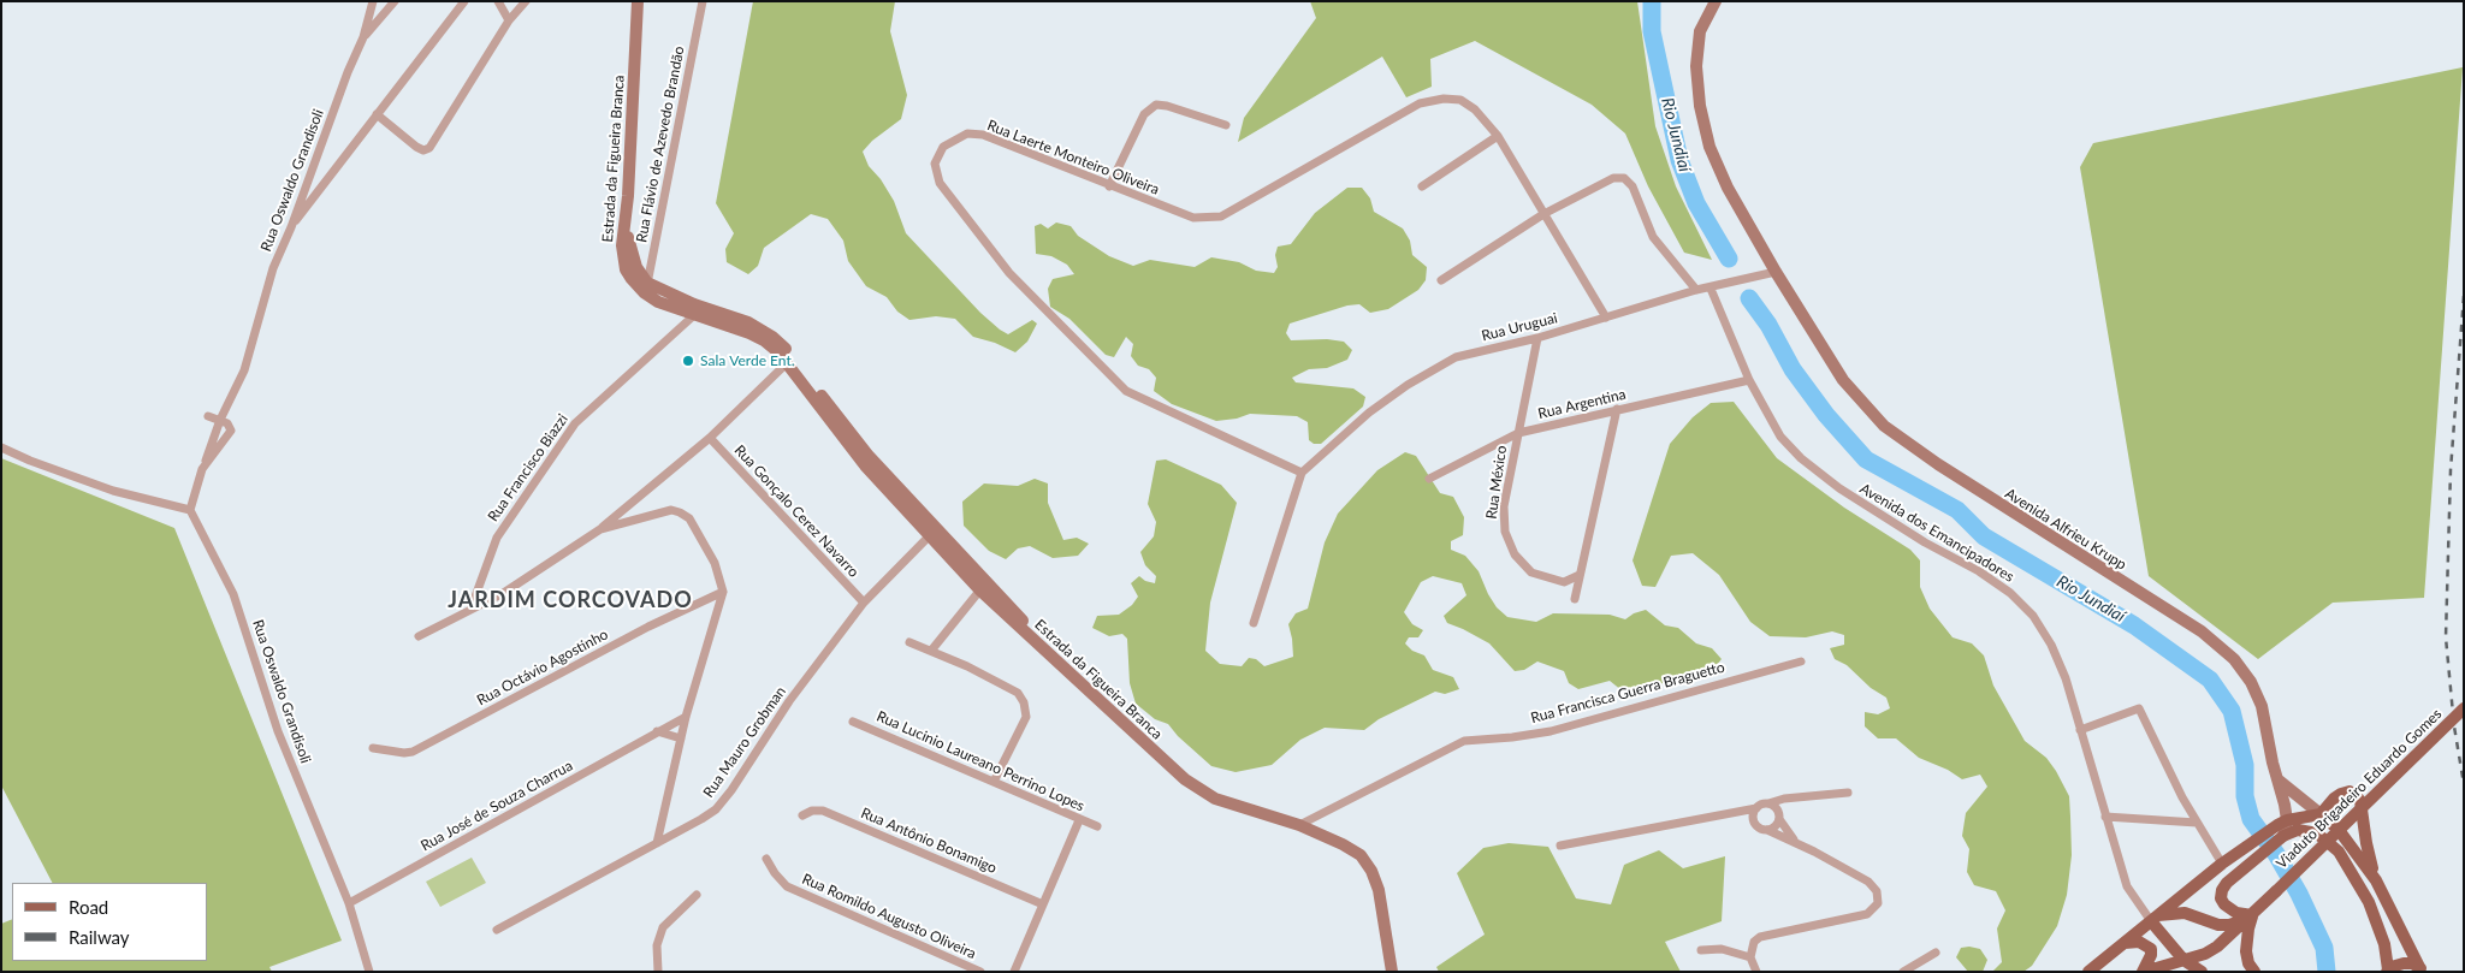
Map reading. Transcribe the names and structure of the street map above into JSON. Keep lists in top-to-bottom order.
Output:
{
  "streets": {
    "main road": ["Estrada da Figueira Branca", "Avenida Alfrieu Krupp", "Viaduto Brigadeiro Eduardo Gomes"],
    "street": [
      "Rua Flávio de Azevedo Brandão",
      "Rua Laerte Monteiro Oliveira",
      "Rua Oswaldo Grandisoli",
      "Rua Uruguai",
      "Rua Argentina",
      "Rua Francisco Biazzi",
      "Rua México",
      "Rua Gonçalo Cerez Navarro",
      "Avenida dos Emancipadores",
      "Rua Octávio Agostinho",
      "Rua Francisca Guerra Braguetto",
      "Rua Mauro Grobman",
      "Rua Lucinio Laureano Perrino Lopes",
      "Rua José de Souza Charrua",
      "Rua Antônio Bonamigo",
      "Rua Romildo Augusto Oliveira"
    ]
  },
  "crossings": [
    ["Rua Flávio de Azevedo Brandão", "Estrada da Figueira Branca"],
    ["Rua Laerte Monteiro Oliveira", "Rua Uruguai"],
    ["Estrada da Figueira Branca", "Rua Francisco Biazzi"],
    ["Estrada da Figueira Branca", "Rua Francisca Guerra Braguetto"],
    ["Estrada da Figueira Branca", "Rua Mauro Grobman"],
    ["Rua Oswaldo Grandisoli", "Rua José de Souza Charrua"],
    ["Rua Uruguai", "Rua México"],
    ["Rua Uruguai", "Avenida Alfrieu Krupp"],
    ["Rua Uruguai", "Avenida dos Emancipadores"],
    ["Rua Argentina", "Rua México"],
    ["Rua Argentina", "Avenida dos Emancipadores"],
    ["Rua Gonçalo Cerez Navarro", "Rua Mauro Grobman"]
  ],
  "districts": ["JARDIM CORCOVADO"],
  "water": ["Rio Jundiaí"],
  "places": ["Sala Verde Ent."],
  "legend": ["Road", "Railway"]
}
